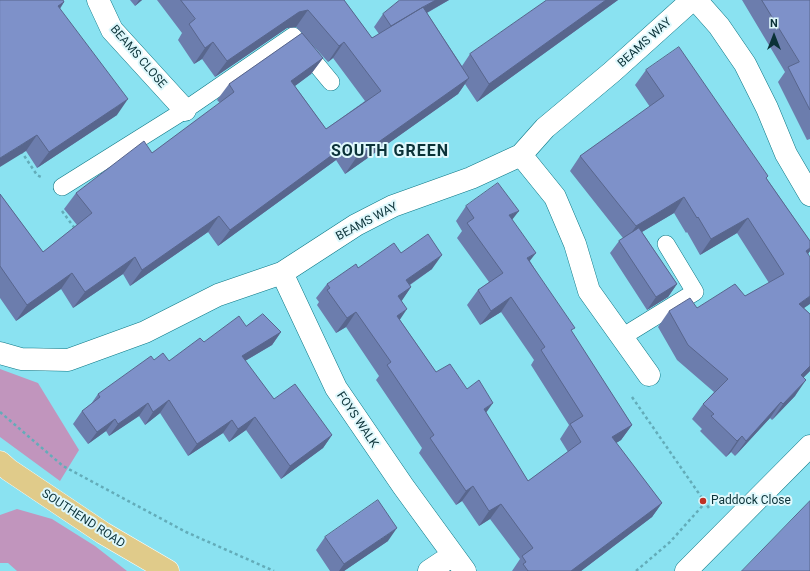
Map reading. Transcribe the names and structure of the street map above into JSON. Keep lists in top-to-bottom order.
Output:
{
  "streets": {
    "main road": ["SOUTHEND ROAD"],
    "street": ["BEAMS WAY", "BEAMS CLOSE", "FOYS WALK"]
  },
  "crossings": [
    ["BEAMS WAY", "FOYS WALK"]
  ],
  "districts": ["SOUTH GREEN"],
  "places": ["Paddock Close"],
  "north": "top"
}
